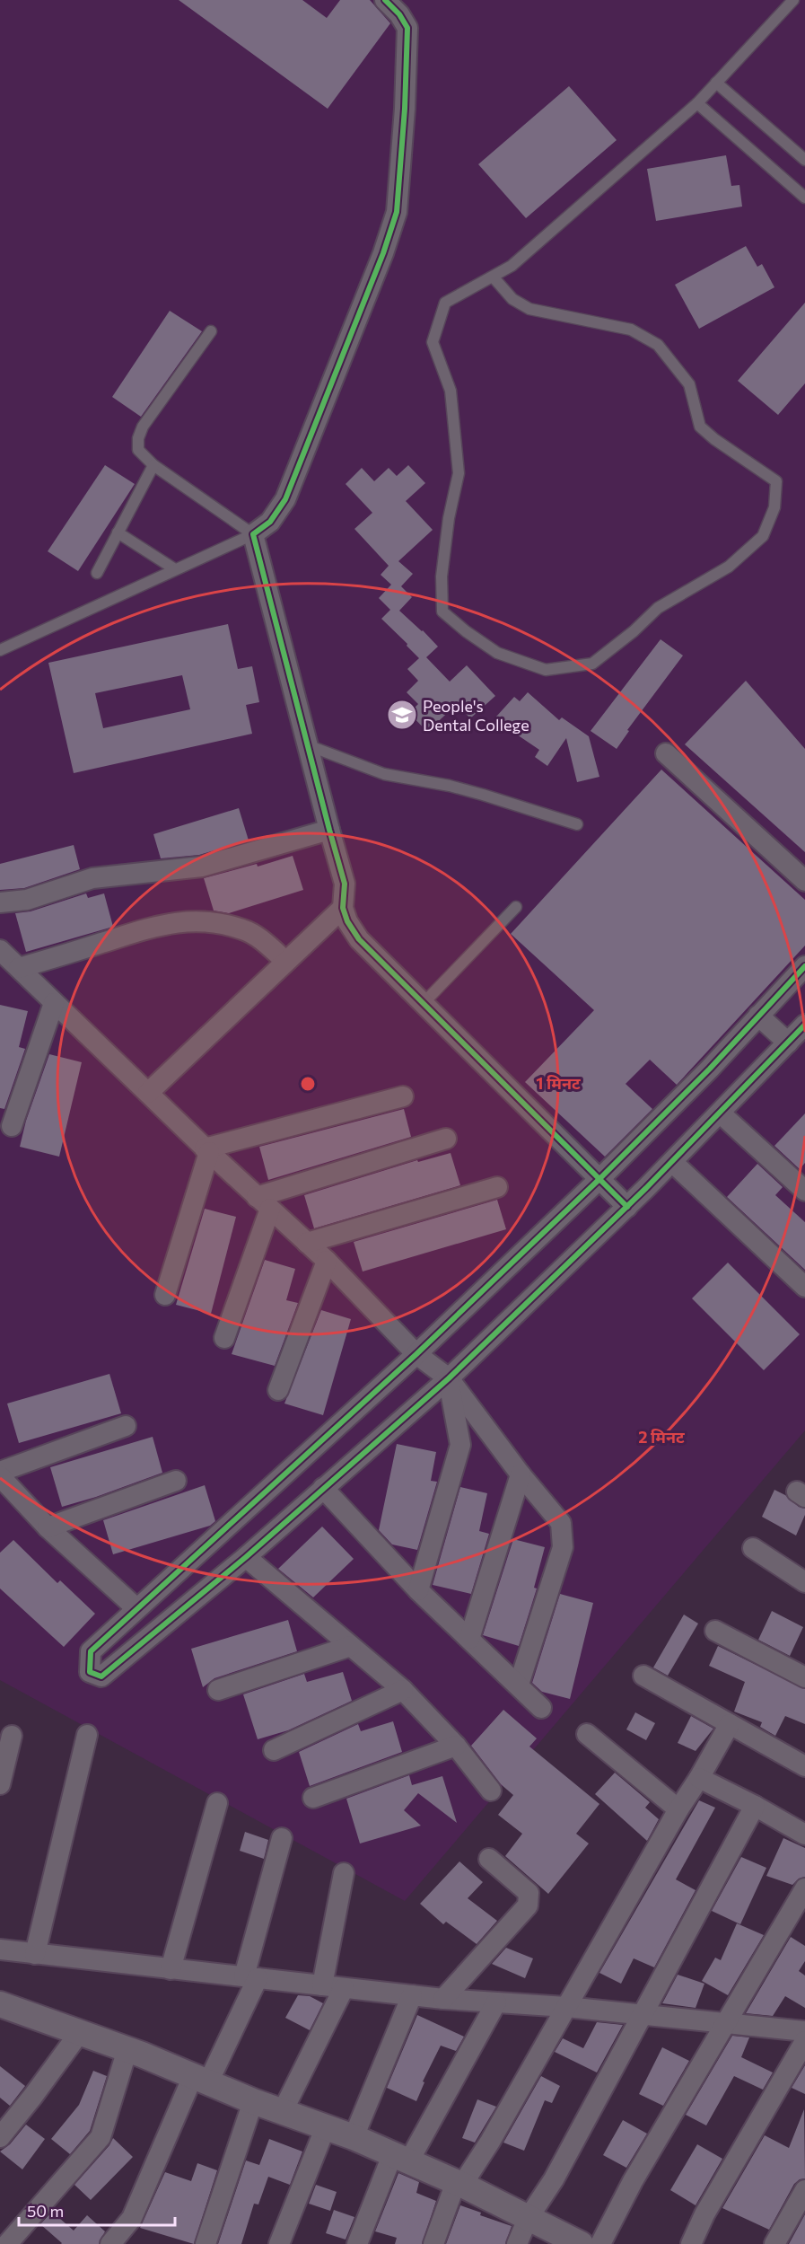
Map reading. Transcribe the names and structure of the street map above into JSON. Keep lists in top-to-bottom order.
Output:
{
  "places": {
    "school or university": ["People's Dental College"]
  },
  "scale_bar": "50 m",
  "rings": ["1 मिनट", "2 मिनट"]
}
